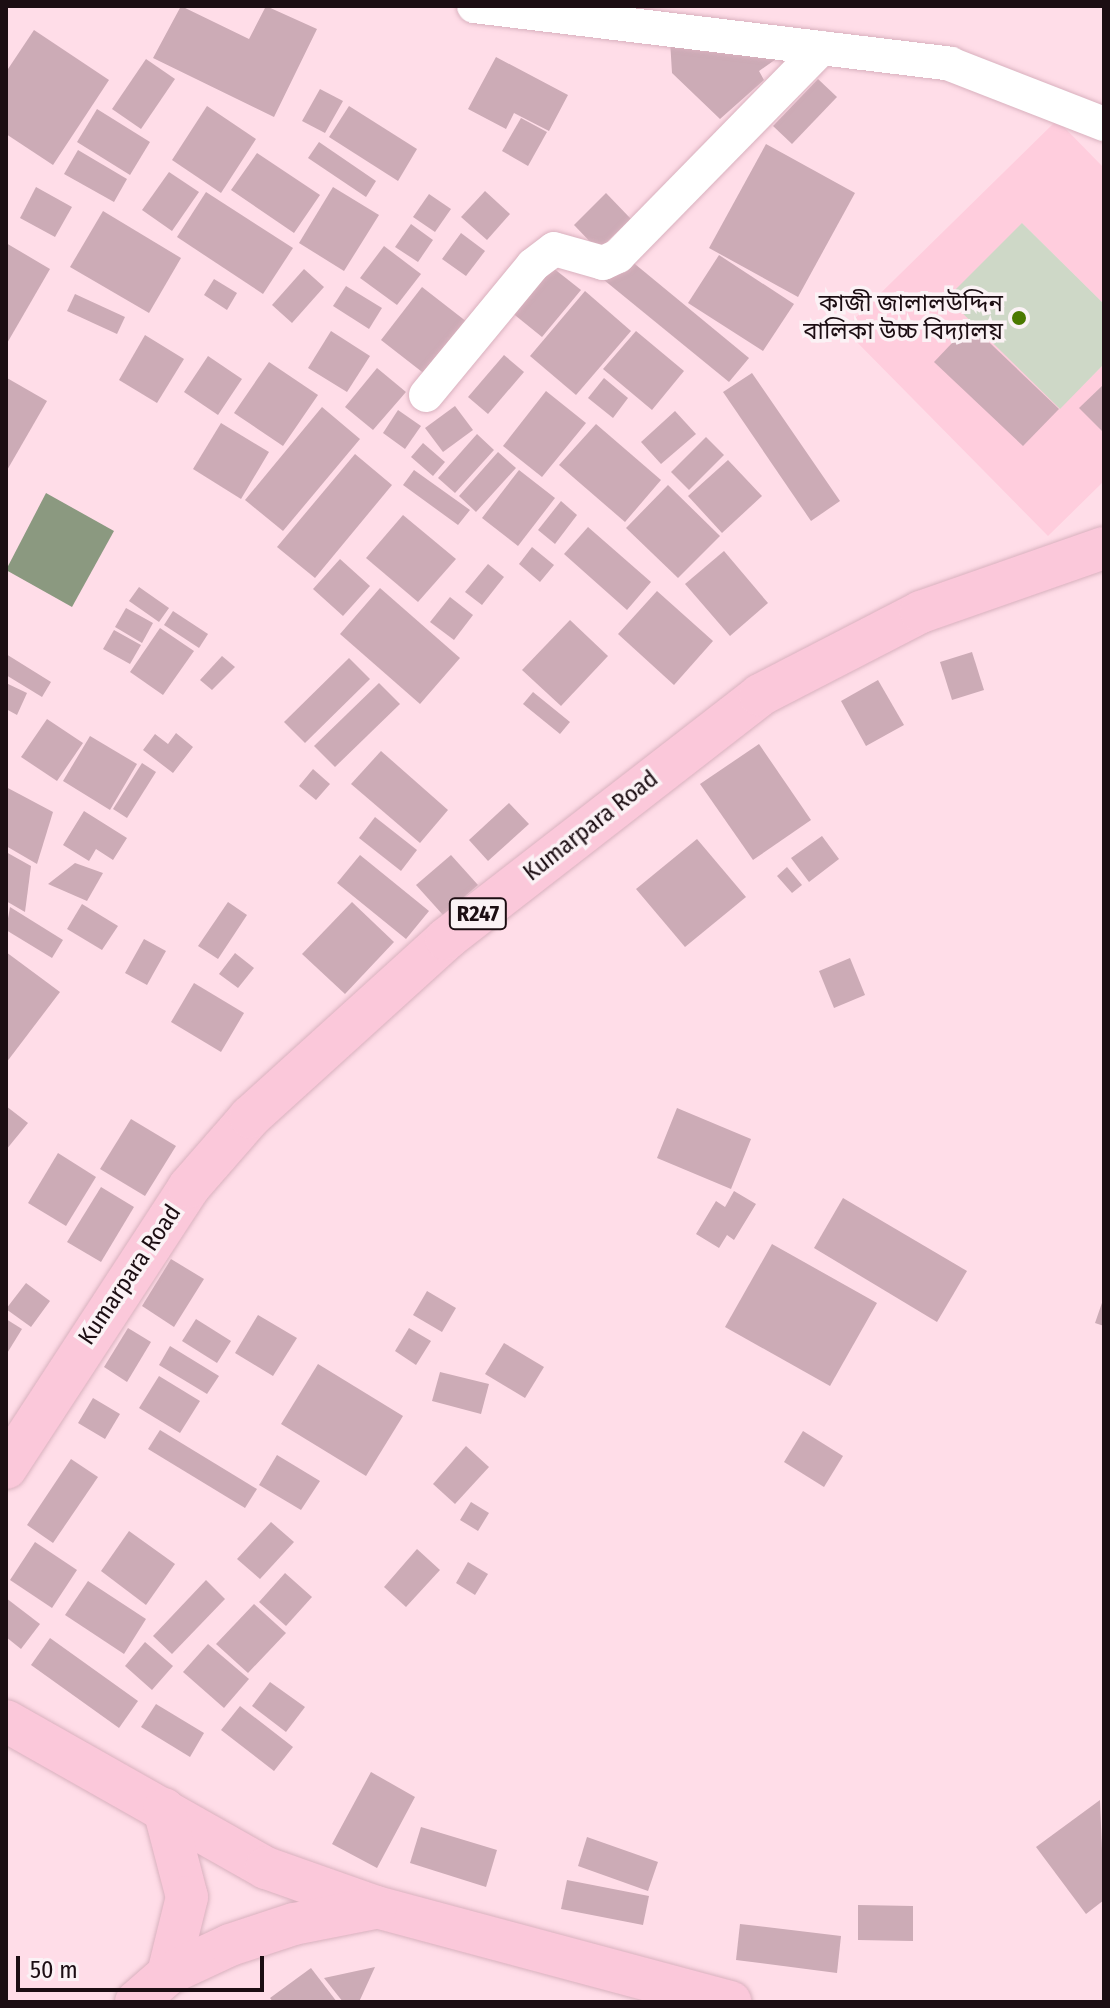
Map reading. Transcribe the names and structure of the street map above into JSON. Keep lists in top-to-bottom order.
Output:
{
  "streets": {
    "main road": ["Kumarpara Road", "R247"]
  },
  "places": ["কাজী জালালউদ্দিন বালিকা উচ্চ বিদ্যালয়"],
  "scale_bar": "50 m"
}
